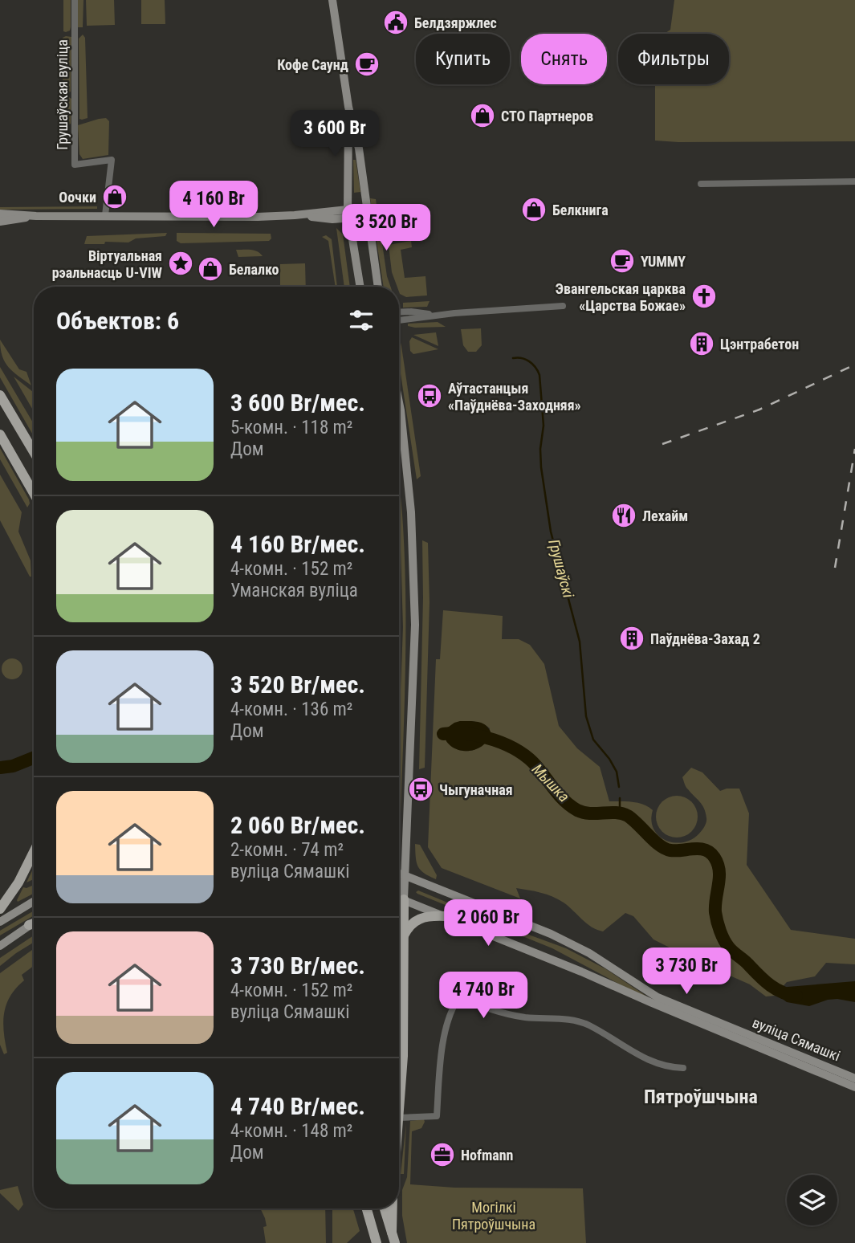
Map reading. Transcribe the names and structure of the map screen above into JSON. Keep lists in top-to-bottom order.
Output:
{
  "streets": {
    "main road": ["вуліца Сямашкі"],
    "street": ["Грушаўская вуліца"]
  },
  "districts": ["Пятроўшчына"],
  "water": ["Грушаўскі", "Мышка"],
  "parks": ["Могілкі Пятроўшчына"],
  "places": {
    "public building": ["Белдзяржлес"],
    "cafe": ["Кофе Саунд", "YUMMY"],
    "shop": [
      "СТО Партнеров",
      "Оочки",
      "Белкнига",
      "Белалко"
    ],
    "place": ["Віртуальная рэальнасць U-VIW"],
    "church": ["Эвангельская царква «Царства Божае»"],
    "building": ["Цэнтрабетон", "Паўднёва-Захад 2"],
    "bus stop": ["Аўтастанцыя «Паўднёва-Заходняя»", "Чыгуначная"],
    "restaurant": ["Лехайм"],
    "office": ["Hofmann"]
  },
  "page": {
    "chip": ["Купить", "Снять", "Фильтры"],
    "price": [
      "3 600 Br",
      "4 160 Br",
      "3 520 Br",
      "2 060 Br",
      "3 730 Br",
      "4 740 Br"
    ],
    "heading": "Объектов: 6",
    "list": [
      {
        "name": "3 600 Br/мес.",
        "note": "5-комн. · 118 m² · Дом"
      },
      {
        "name": "4 160 Br/мес.",
        "note": "4-комн. · 152 m² · Уманская вуліца"
      },
      {
        "name": "3 520 Br/мес.",
        "note": "4-комн. · 136 m² · Дом"
      },
      {
        "name": "2 060 Br/мес.",
        "note": "2-комн. · 74 m² · вуліца Сямашкі"
      },
      {
        "name": "3 730 Br/мес.",
        "note": "4-комн. · 152 m² · вуліца Сямашкі"
      },
      {
        "name": "4 740 Br/мес.",
        "note": "4-комн. · 148 m² · Дом"
      }
    ]
  }
}
